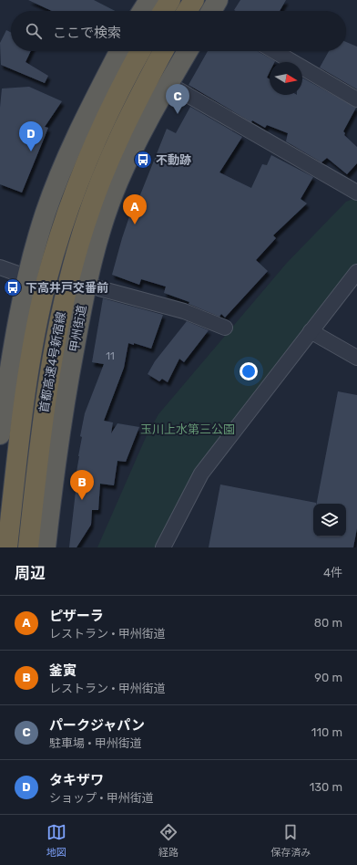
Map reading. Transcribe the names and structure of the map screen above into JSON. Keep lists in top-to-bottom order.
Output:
{
  "streets": {
    "highway": ["甲州街道", "首都高速4号新宿線"]
  },
  "parks": ["玉川上水第三公園"],
  "places": {
    "bus stop": ["不動跡", "下高井戸交番前"]
  },
  "house_numbers": ["11"],
  "north": "right",
  "page": {
    "search": "ここで検索",
    "pins": [
      "C",
      "D",
      "A",
      "B"
    ],
    "heading": ["周辺", "4件"],
    "list": [
      {
        "mark": "A",
        "name": "ピザーラ",
        "note": "レストラン · 甲州街道",
        "value": "80 m"
      },
      {
        "mark": "B",
        "name": "釜寅",
        "note": "レストラン · 甲州街道",
        "value": "90 m"
      },
      {
        "mark": "C",
        "name": "パークジャパン",
        "note": "駐車場 · 甲州街道",
        "value": "110 m"
      },
      {
        "mark": "D",
        "name": "タキザワ",
        "note": "ショップ · 甲州街道",
        "value": "130 m"
      }
    ],
    "nav": ["地図", "経路", "保存済み"]
  }
}
